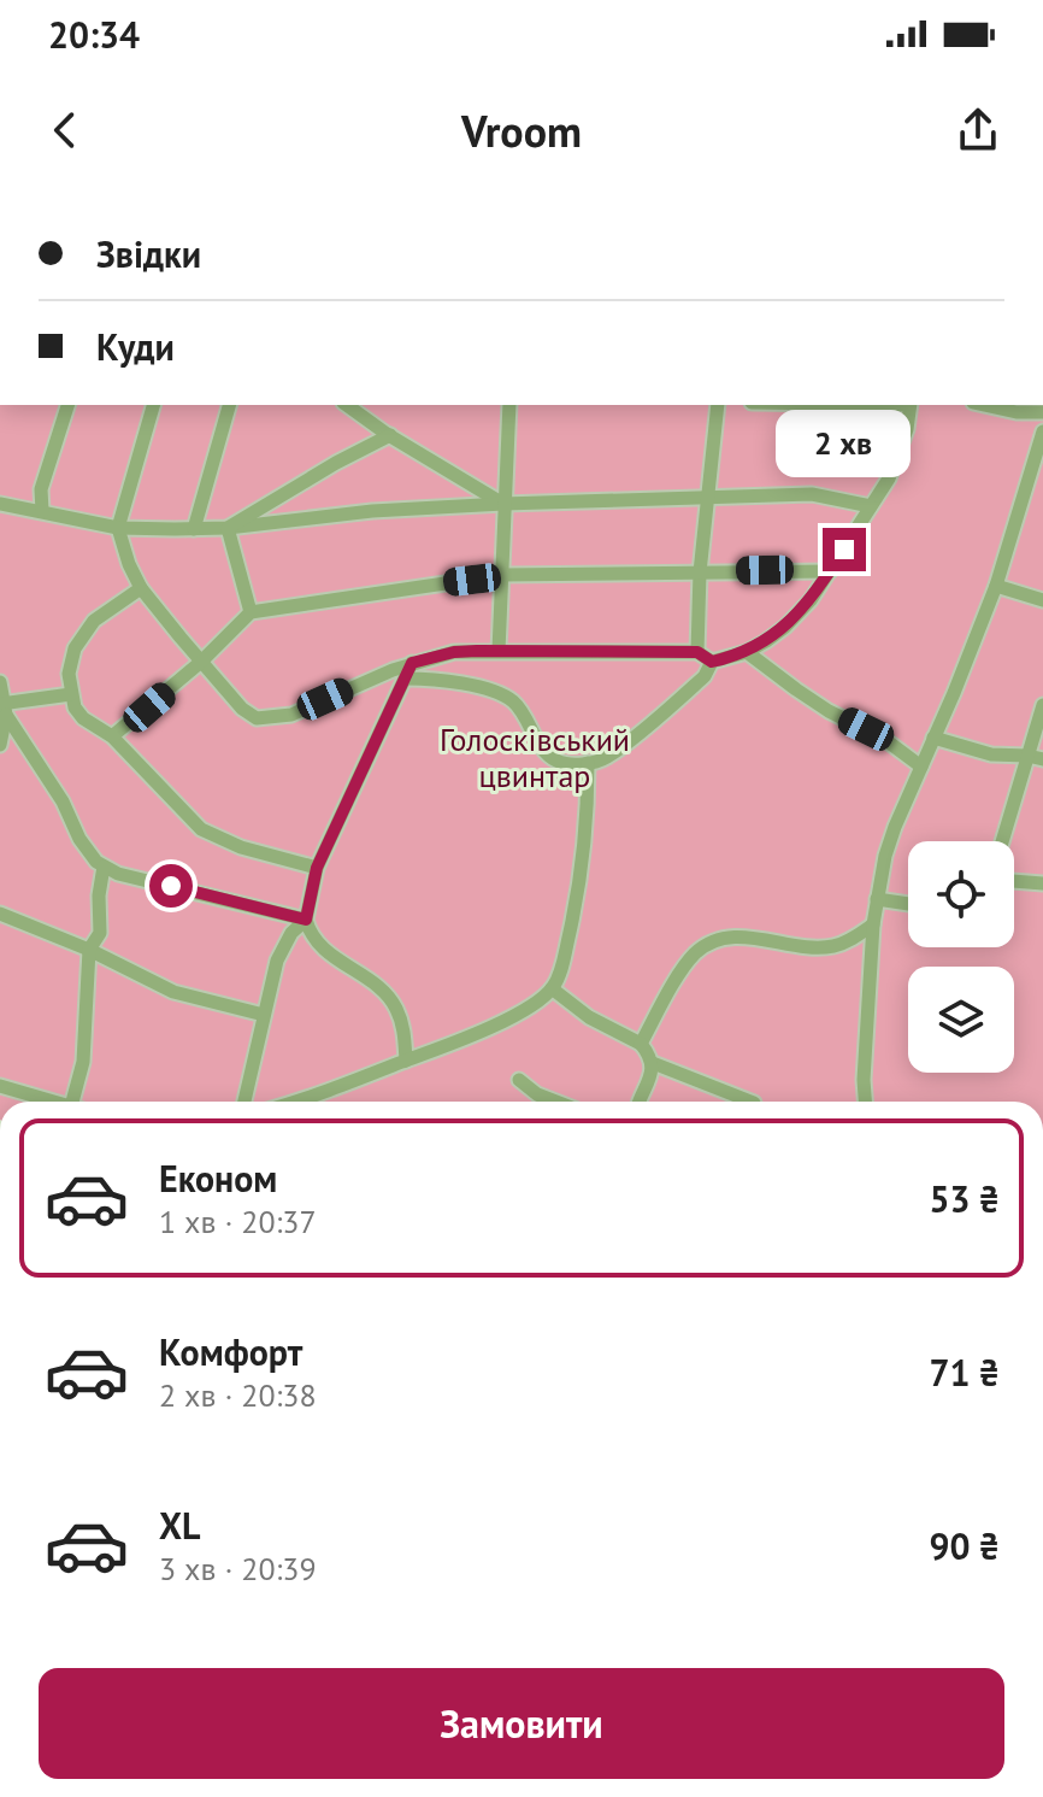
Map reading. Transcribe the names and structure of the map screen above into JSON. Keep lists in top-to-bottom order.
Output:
{
  "parks": ["Голосківський цвинтар"],
  "page": {
    "status": "20:34",
    "header": "Vroom",
    "banner": ["Звідки", "Куди"],
    "bubble": "2 хв",
    "list": [
      {
        "name": "Економ",
        "note": "1 хв · 20:37",
        "value": "53 ₴"
      },
      {
        "name": "Комфорт",
        "note": "2 хв · 20:38",
        "value": "71 ₴"
      },
      {
        "name": "XL",
        "note": "3 хв · 20:39",
        "value": "90 ₴"
      }
    ],
    "buttons": "Замовити"
  }
}
